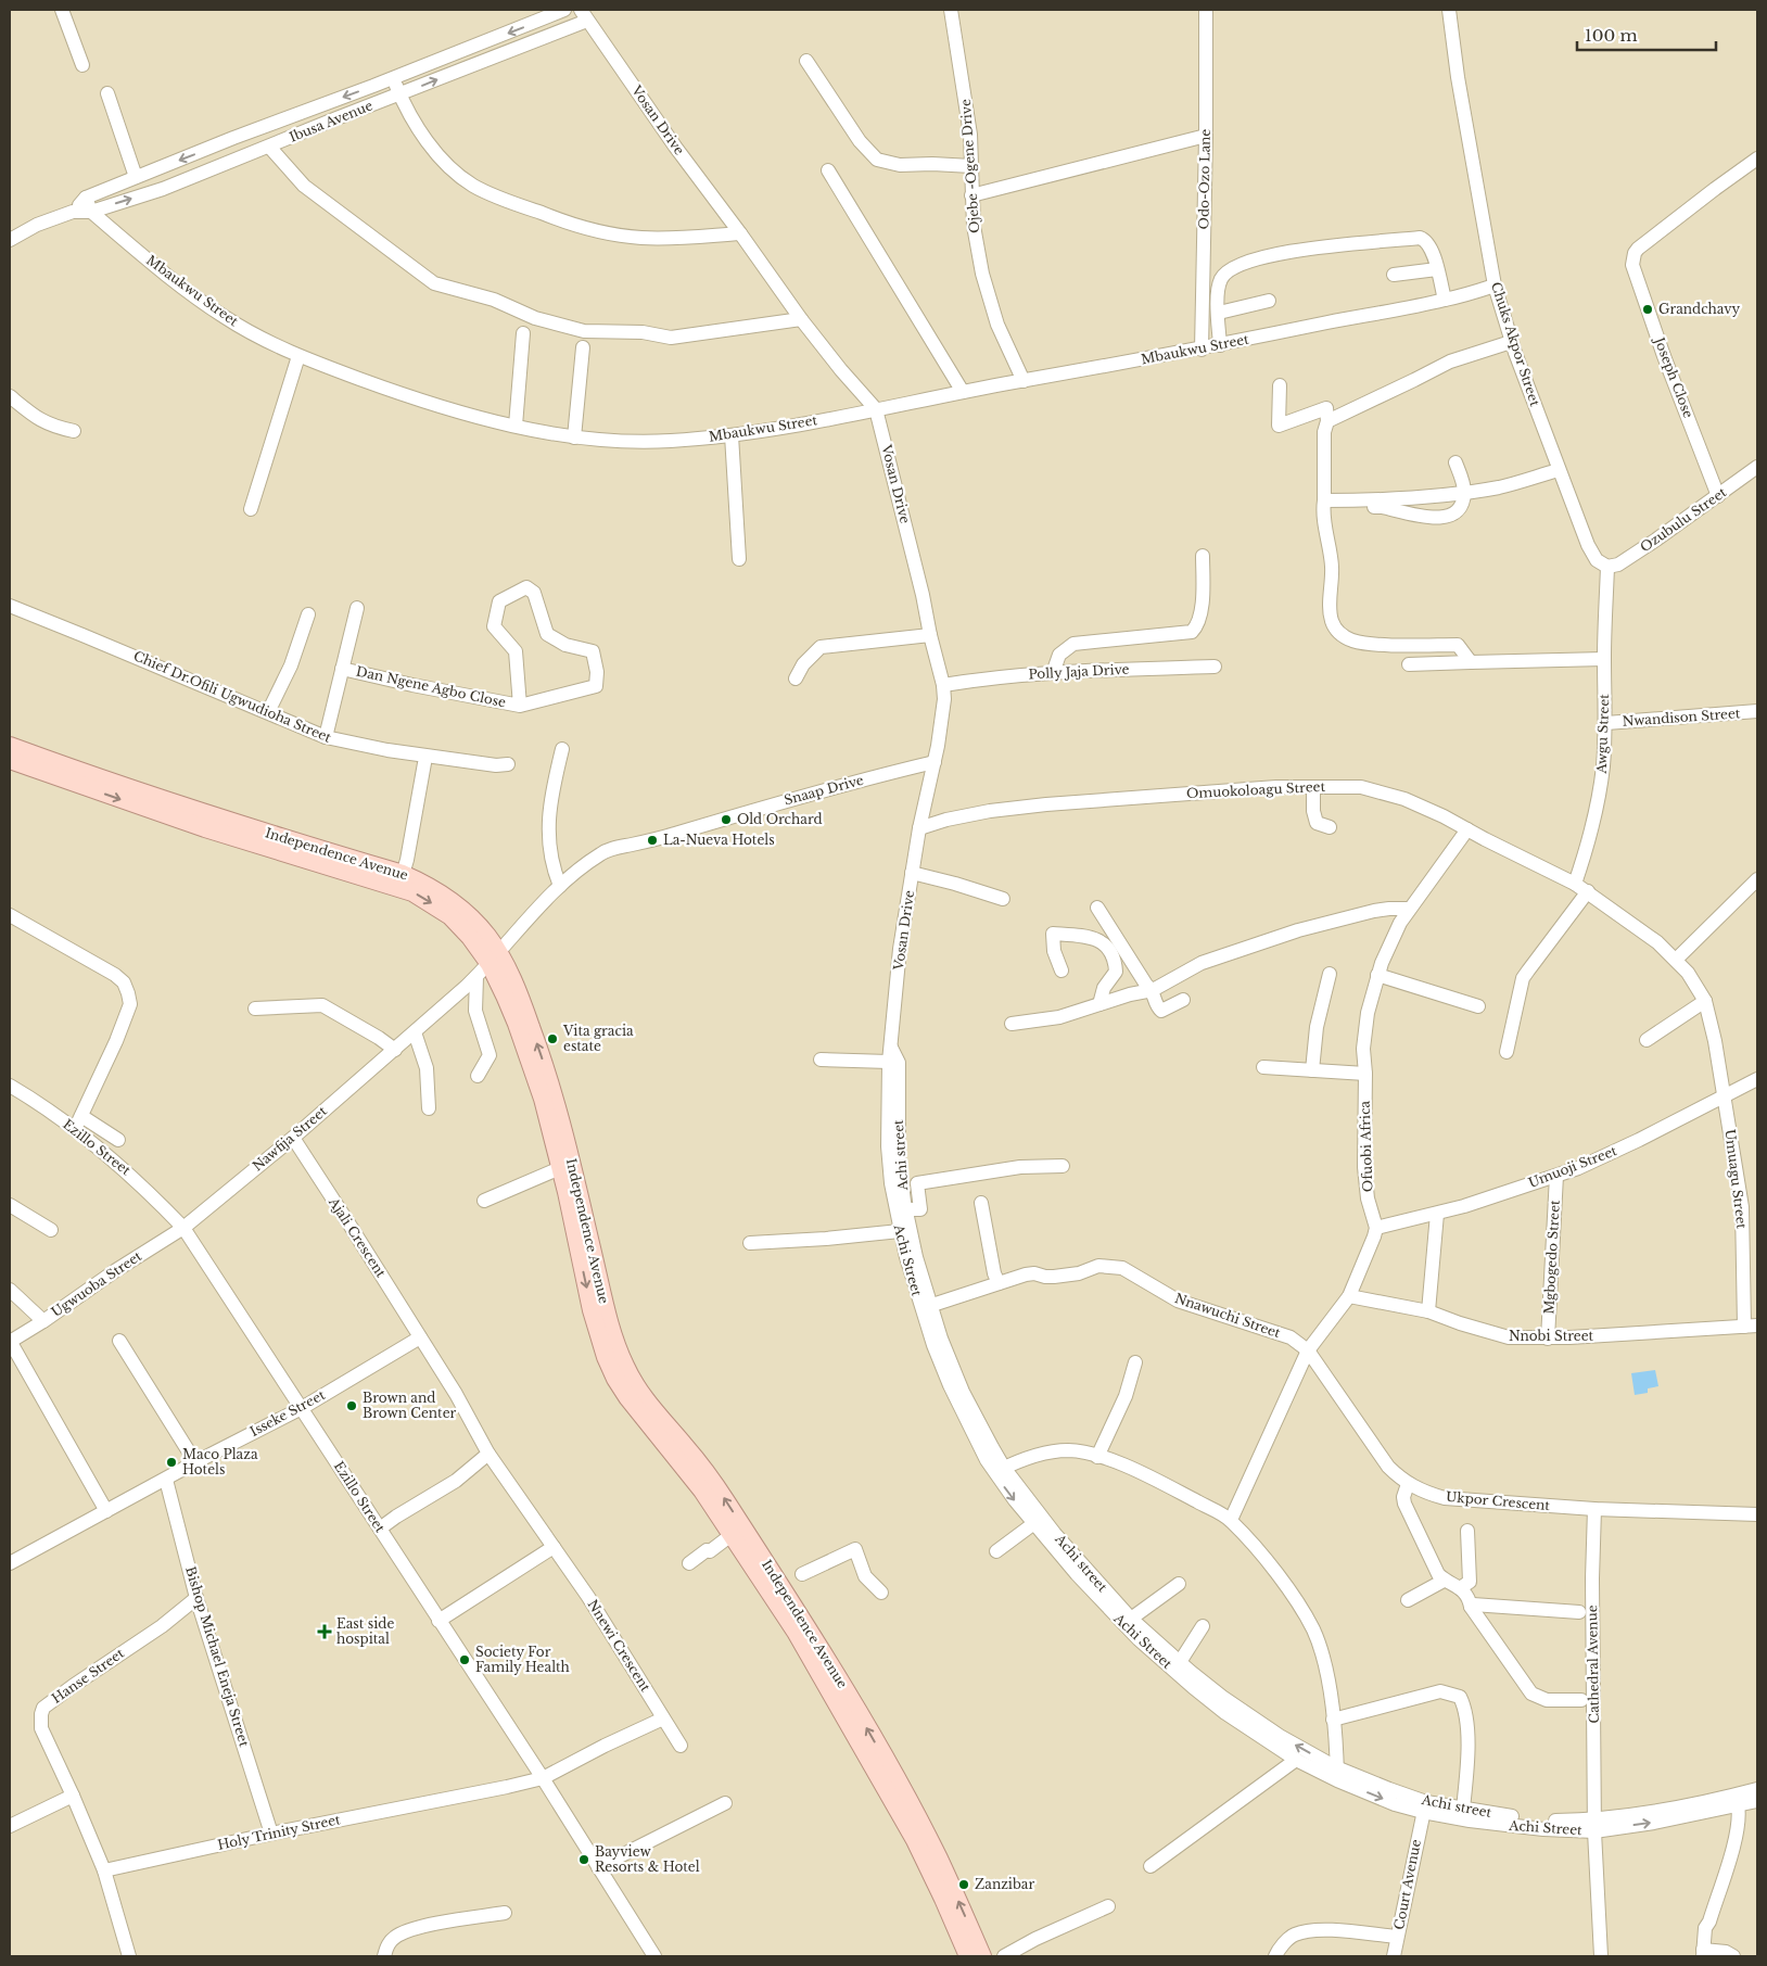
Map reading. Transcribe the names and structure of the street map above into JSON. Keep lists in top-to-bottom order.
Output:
{
  "streets": {
    "main road": ["Independence Avenue"],
    "street": [
      "Vosan Drive",
      "Ibusa Avenue",
      "Ojebe -Ogene Drive",
      "Odo-Ozo Lane",
      "Mbaukwu Street",
      "Chuks Akpor Street",
      "Joseph Close",
      "Ozubulu Street",
      "Polly Jaja Drive",
      "Dan Ngene Agbo Close",
      "Chief Dr.Ofili Ugwudioha Street",
      "Nwandison Street",
      "Awgu Street",
      "Snaap Drive",
      "Omuokoloagu Street",
      "Nawfija Street",
      "Ofuobi Africa",
      "Ezillo Street",
      "Achi street",
      "Umuoji Street",
      "Umuagu Street",
      "Ajali Crescent",
      "Mgbogedo Street",
      "Achi Street",
      "Ugwuoba Street",
      "Nnawuchi Street",
      "Nnobi Street",
      "Isseke Street",
      "Ukpor Crescent",
      "Nnewi Crescent",
      "Bishop Michael Eneja Street",
      "Cathedral Avenue",
      "Hanse Street",
      "Holy Trinity Street",
      "Court Avenue"
    ]
  },
  "crossings": [
    ["Vosan Drive", "Ibusa Avenue"],
    ["Vosan Drive", "Mbaukwu Street"],
    ["Vosan Drive", "Polly Jaja Drive"],
    ["Vosan Drive", "Snaap Drive"],
    ["Vosan Drive", "Omuokoloagu Street"],
    ["Vosan Drive", "Achi street"],
    ["Vosan Drive", "Achi Street"],
    ["Ibusa Avenue", "Mbaukwu Street"],
    ["Ojebe -Ogene Drive", "Mbaukwu Street"],
    ["Odo-Ozo Lane", "Mbaukwu Street"],
    ["Mbaukwu Street", "Chuks Akpor Street"],
    ["Chuks Akpor Street", "Ozubulu Street"],
    ["Chuks Akpor Street", "Awgu Street"],
    ["Joseph Close", "Ozubulu Street"],
    ["Ozubulu Street", "Awgu Street"],
    ["Nwandison Street", "Awgu Street"],
    ["Awgu Street", "Omuokoloagu Street"],
    ["Snaap Drive", "Independence Avenue"],
    ["Snaap Drive", "Nawfija Street"],
    ["Omuokoloagu Street", "Ofuobi Africa"],
    ["Independence Avenue", "Nawfija Street"],
    ["Nawfija Street", "Ezillo Street"],
    ["Nawfija Street", "Ajali Crescent"],
    ["Nawfija Street", "Ugwuoba Street"],
    ["Ofuobi Africa", "Umuoji Street"],
    ["Ezillo Street", "Ugwuoba Street"],
    ["Ezillo Street", "Isseke Street"],
    ["Ezillo Street", "Holy Trinity Street"],
    ["Achi street", "Achi Street"],
    ["Achi street", "Nnawuchi Street"],
    ["Achi street", "Cathedral Avenue"],
    ["Achi street", "Court Avenue"],
    ["Umuoji Street", "Umuagu Street"],
    ["Umuoji Street", "Mgbogedo Street"],
    ["Umuagu Street", "Nnobi Street"],
    ["Ajali Crescent", "Isseke Street"],
    ["Ajali Crescent", "Nnewi Crescent"],
    ["Mgbogedo Street", "Nnobi Street"],
    ["Achi Street", "Nnawuchi Street"],
    ["Achi Street", "Cathedral Avenue"],
    ["Achi Street", "Court Avenue"],
    ["Nnawuchi Street", "Ukpor Crescent"],
    ["Isseke Street", "Bishop Michael Eneja Street"],
    ["Ukpor Crescent", "Cathedral Avenue"],
    ["Nnewi Crescent", "Holy Trinity Street"],
    ["Bishop Michael Eneja Street", "Hanse Street"],
    ["Bishop Michael Eneja Street", "Holy Trinity Street"],
    ["Hanse Street", "Holy Trinity Street"]
  ],
  "places": {
    "other": [
      "Grandchavy",
      "Old Orchard",
      "La-Nueva Hotels",
      "Vita gracia estate",
      "Brown and Brown Center",
      "Maco Plaza Hotels",
      "Society For Family Health",
      "Bayview Resorts & Hotel",
      "Zanzibar"
    ],
    "health": ["East side hospital"]
  },
  "scale_bar": "100 m"
}
